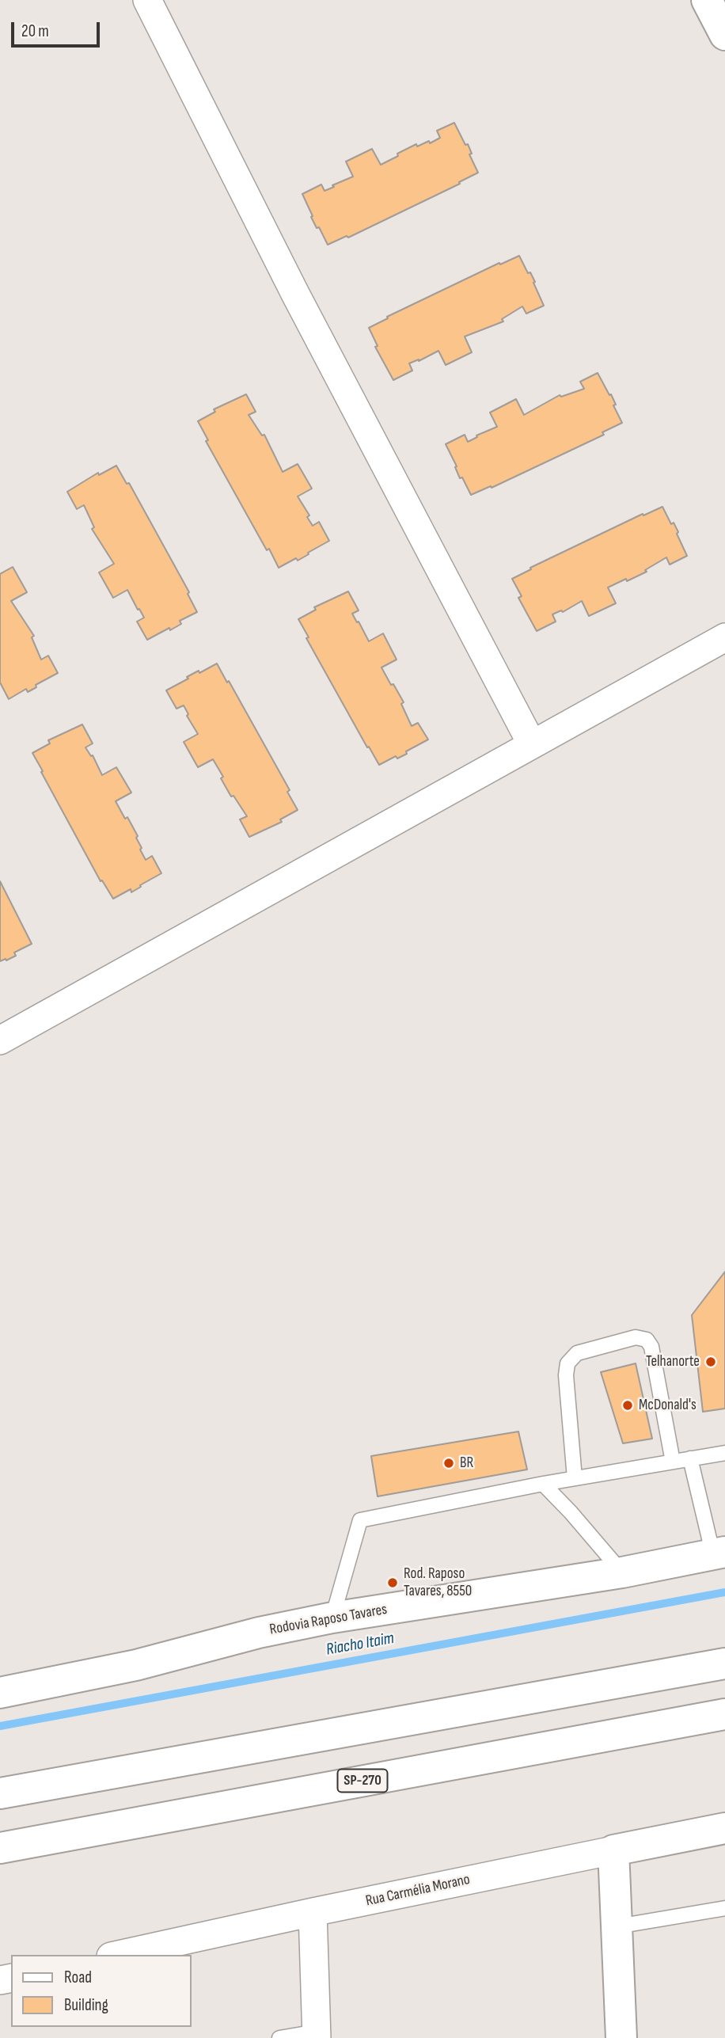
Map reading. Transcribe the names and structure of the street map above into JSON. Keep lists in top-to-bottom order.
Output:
{
  "streets": {
    "main road": ["Rodovia Raposo Tavares", "SP-270", "Rua Carmélia Morano"]
  },
  "water": ["Riacho Itaim"],
  "places": [
    "Telhanorte",
    "McDonald's",
    "BR",
    "Rod. Raposo Tavares, 8550"
  ],
  "legend": ["Road", "Building"],
  "scale_bar": "20 m"
}
